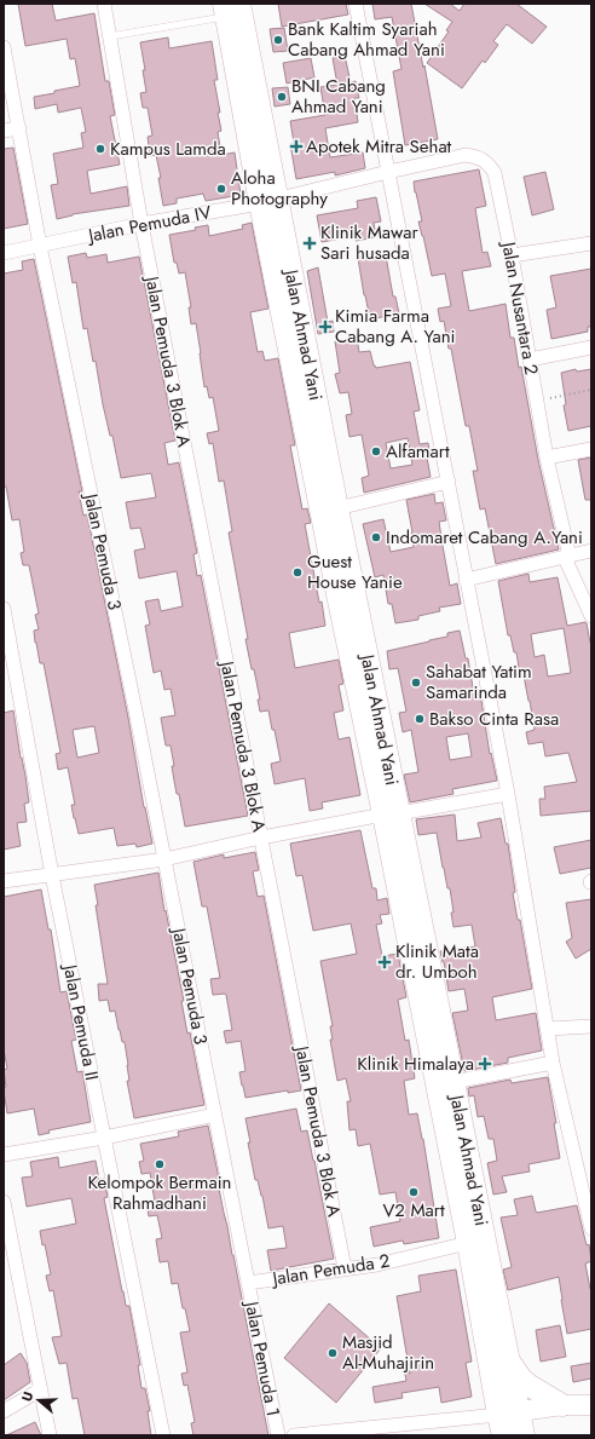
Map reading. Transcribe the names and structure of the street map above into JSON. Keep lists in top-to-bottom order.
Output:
{
  "streets": {
    "main road": ["Jalan Ahmad Yani"],
    "street": [
      "Jalan Pemuda IV",
      "Jalan Nusantara 2",
      "Jalan Pemuda 3 Blok A",
      "Jalan Pemuda 3",
      "Jalan Pemuda II",
      "Jalan Pemuda 2",
      "Jalan Pemuda 1"
    ]
  },
  "crossings": [
    ["Jalan Pemuda IV", "Jalan Nusantara 2"],
    ["Jalan Pemuda IV", "Jalan Ahmad Yani"],
    ["Jalan Pemuda IV", "Jalan Pemuda 3 Blok A"],
    ["Jalan Pemuda IV", "Jalan Pemuda 3"],
    ["Jalan Ahmad Yani", "Jalan Pemuda 2"],
    ["Jalan Ahmad Yani", "Jalan Pemuda 1"],
    ["Jalan Pemuda 3 Blok A", "Jalan Pemuda 2"],
    ["Jalan Pemuda 3", "Jalan Pemuda 2"],
    ["Jalan Pemuda 2", "Jalan Pemuda 1"]
  ],
  "places": {
    "other": [
      "Bank Kaltim Syariah Cabang Ahmad Yani",
      "BNI Cabang Ahmad Yani",
      "Kampus Lamda",
      "Aloha Photography",
      "Alfamart",
      "Indomaret Cabang A.Yani",
      "Guest House Yanie",
      "Sahabat Yatim Samarinda",
      "Bakso Cinta Rasa",
      "Kelompok Bermain Rahmadhani",
      "V2 Mart",
      "Masjid Al-Muhajirin"
    ],
    "health": [
      "Apotek Mitra Sehat",
      "Klinik Mawar Sari husada",
      "Kimia Farma Cabang A. Yani",
      "Klinik Mata dr. Umboh",
      "Klinik Himalaya"
    ]
  },
  "north": "left"
}
